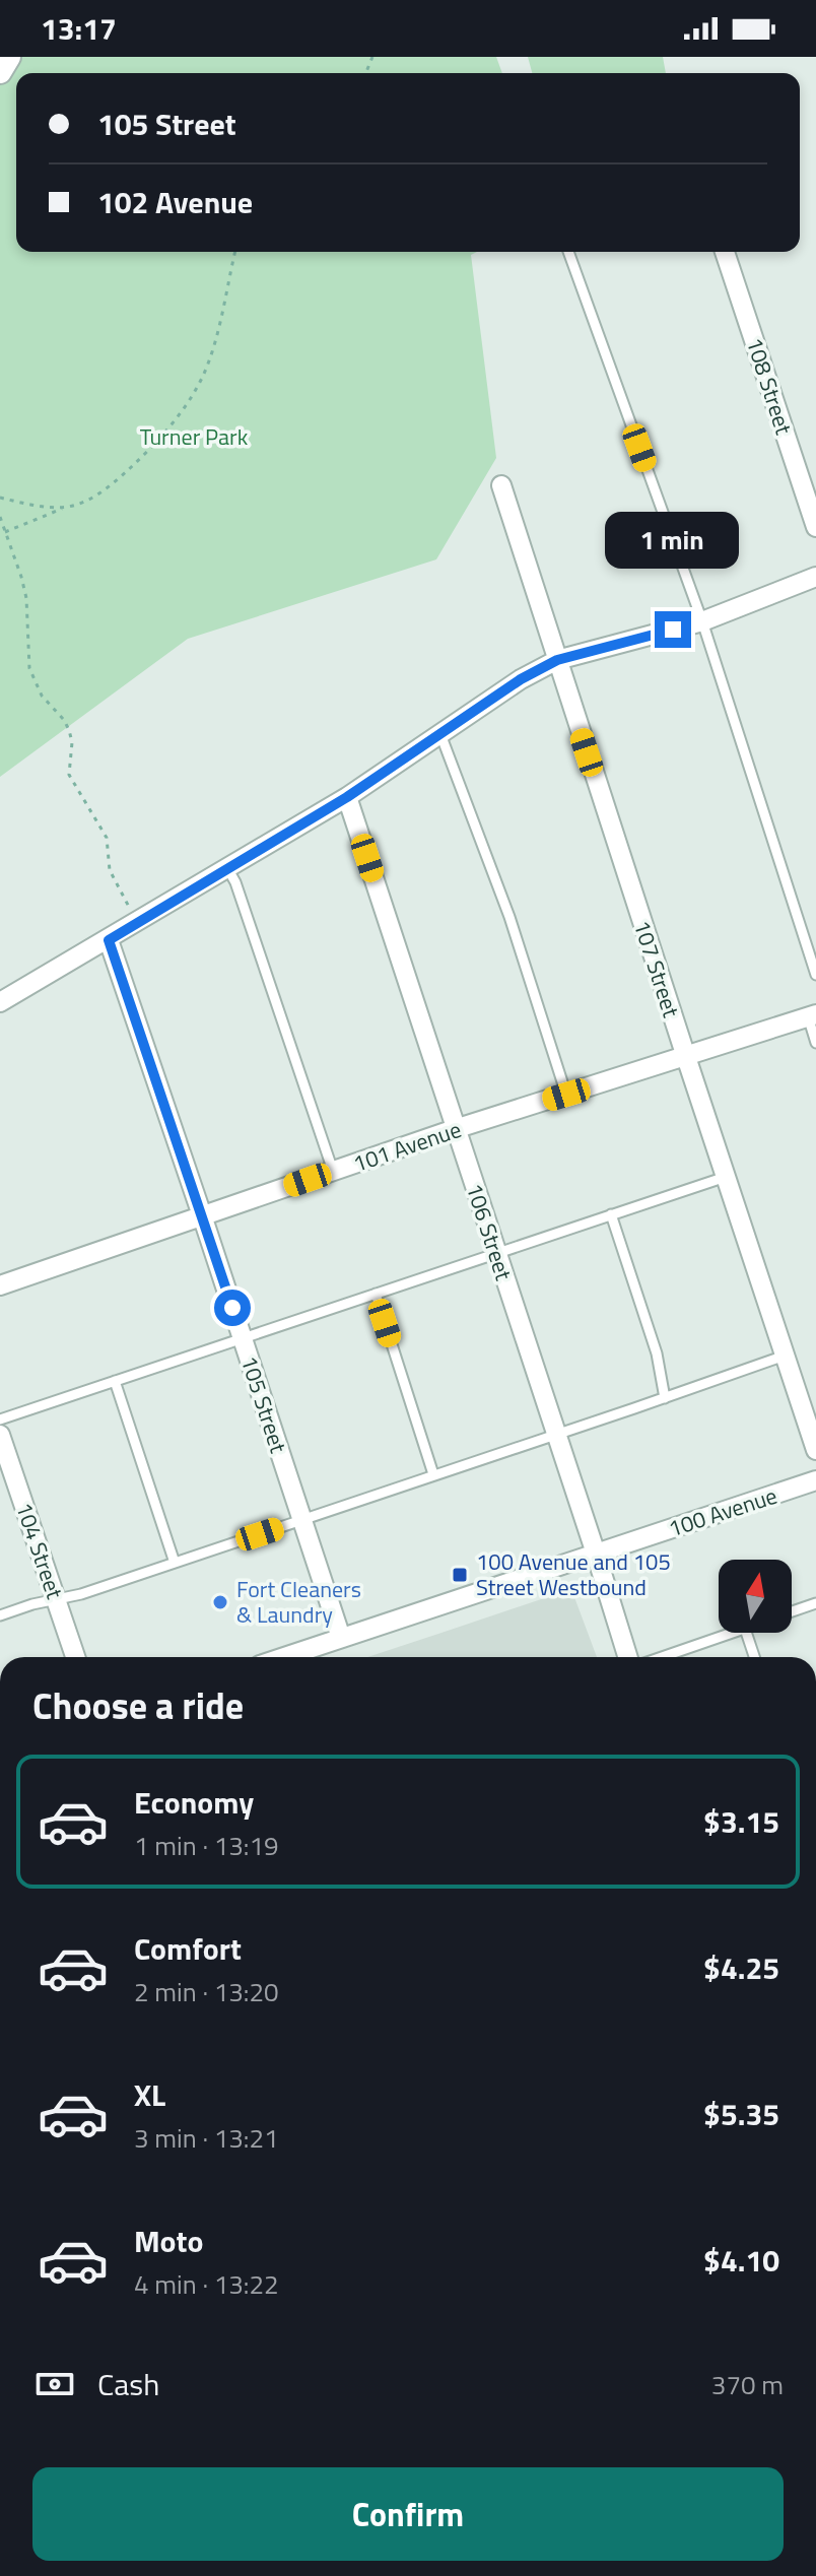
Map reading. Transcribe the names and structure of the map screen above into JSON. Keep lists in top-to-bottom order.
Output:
{
  "streets": {
    "street": [
      "108 Street",
      "107 Street",
      "101 Avenue",
      "106 Street",
      "105 Street",
      "100 Avenue",
      "104 Street"
    ]
  },
  "crossings": [
    ["107 Street", "101 Avenue"],
    ["101 Avenue", "106 Street"],
    ["101 Avenue", "105 Street"],
    ["106 Street", "100 Avenue"],
    ["105 Street", "100 Avenue"]
  ],
  "parks": ["Turner Park"],
  "places": {
    "transit": ["100 Avenue and 105 Street Westbound"],
    "other": ["Fort Cleaners & Laundry"]
  },
  "north": "top",
  "page": {
    "status": "13:17",
    "banner": ["105 Street", "102 Avenue"],
    "bubble": "1 min",
    "heading": "Choose a ride",
    "list": [
      {
        "name": "Economy",
        "note": "1 min · 13:19",
        "value": "$3.15"
      },
      {
        "name": "Comfort",
        "note": "2 min · 13:20",
        "value": "$4.25"
      },
      {
        "name": "XL",
        "note": "3 min · 13:21",
        "value": "$5.35"
      },
      {
        "name": "Moto",
        "note": "4 min · 13:22",
        "value": "$4.10"
      }
    ],
    "pay": ["Cash", "370 m"],
    "buttons": "Confirm"
  }
}
